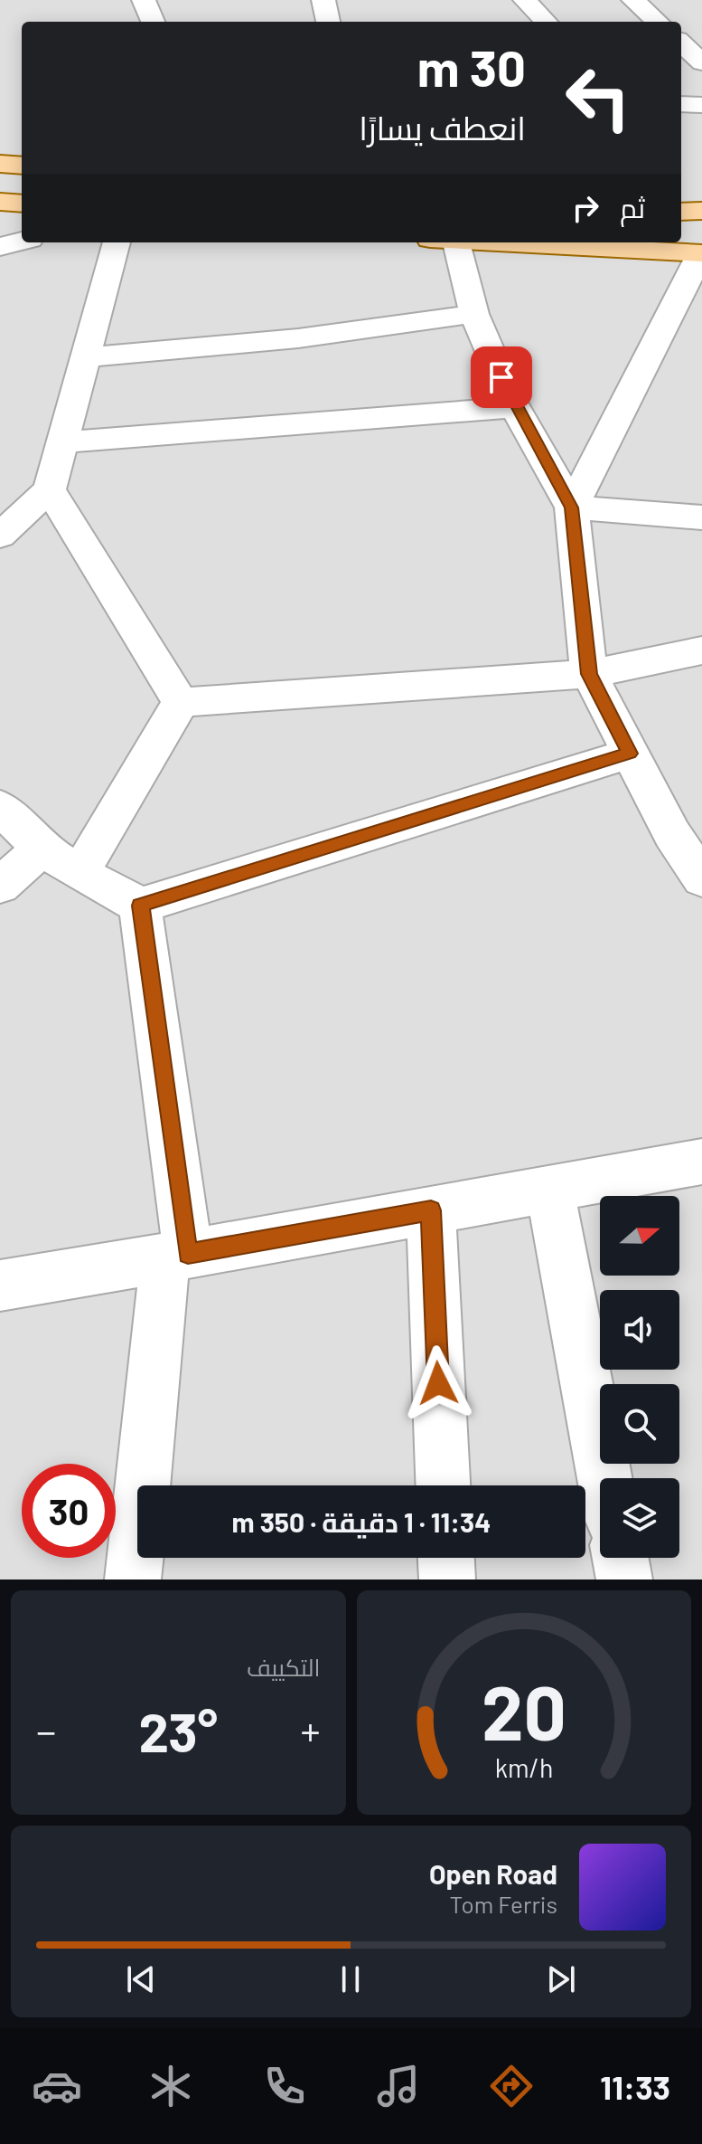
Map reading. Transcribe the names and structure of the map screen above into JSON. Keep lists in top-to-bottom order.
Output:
{
  "north": "right",
  "page": {
    "turn": ["30 m", "انعطف يسارًا"],
    "then": "ثم",
    "limit": "30",
    "trip": "11:34 · 1 دقيقة · 350 m",
    "tile": "التكييف",
    "heat": ["−", "23°", "+"],
    "song": ["Open Road", "Tom Ferris"],
    "tabs": "11:33",
    "gauge": ["20", "km/h"]
  }
}
